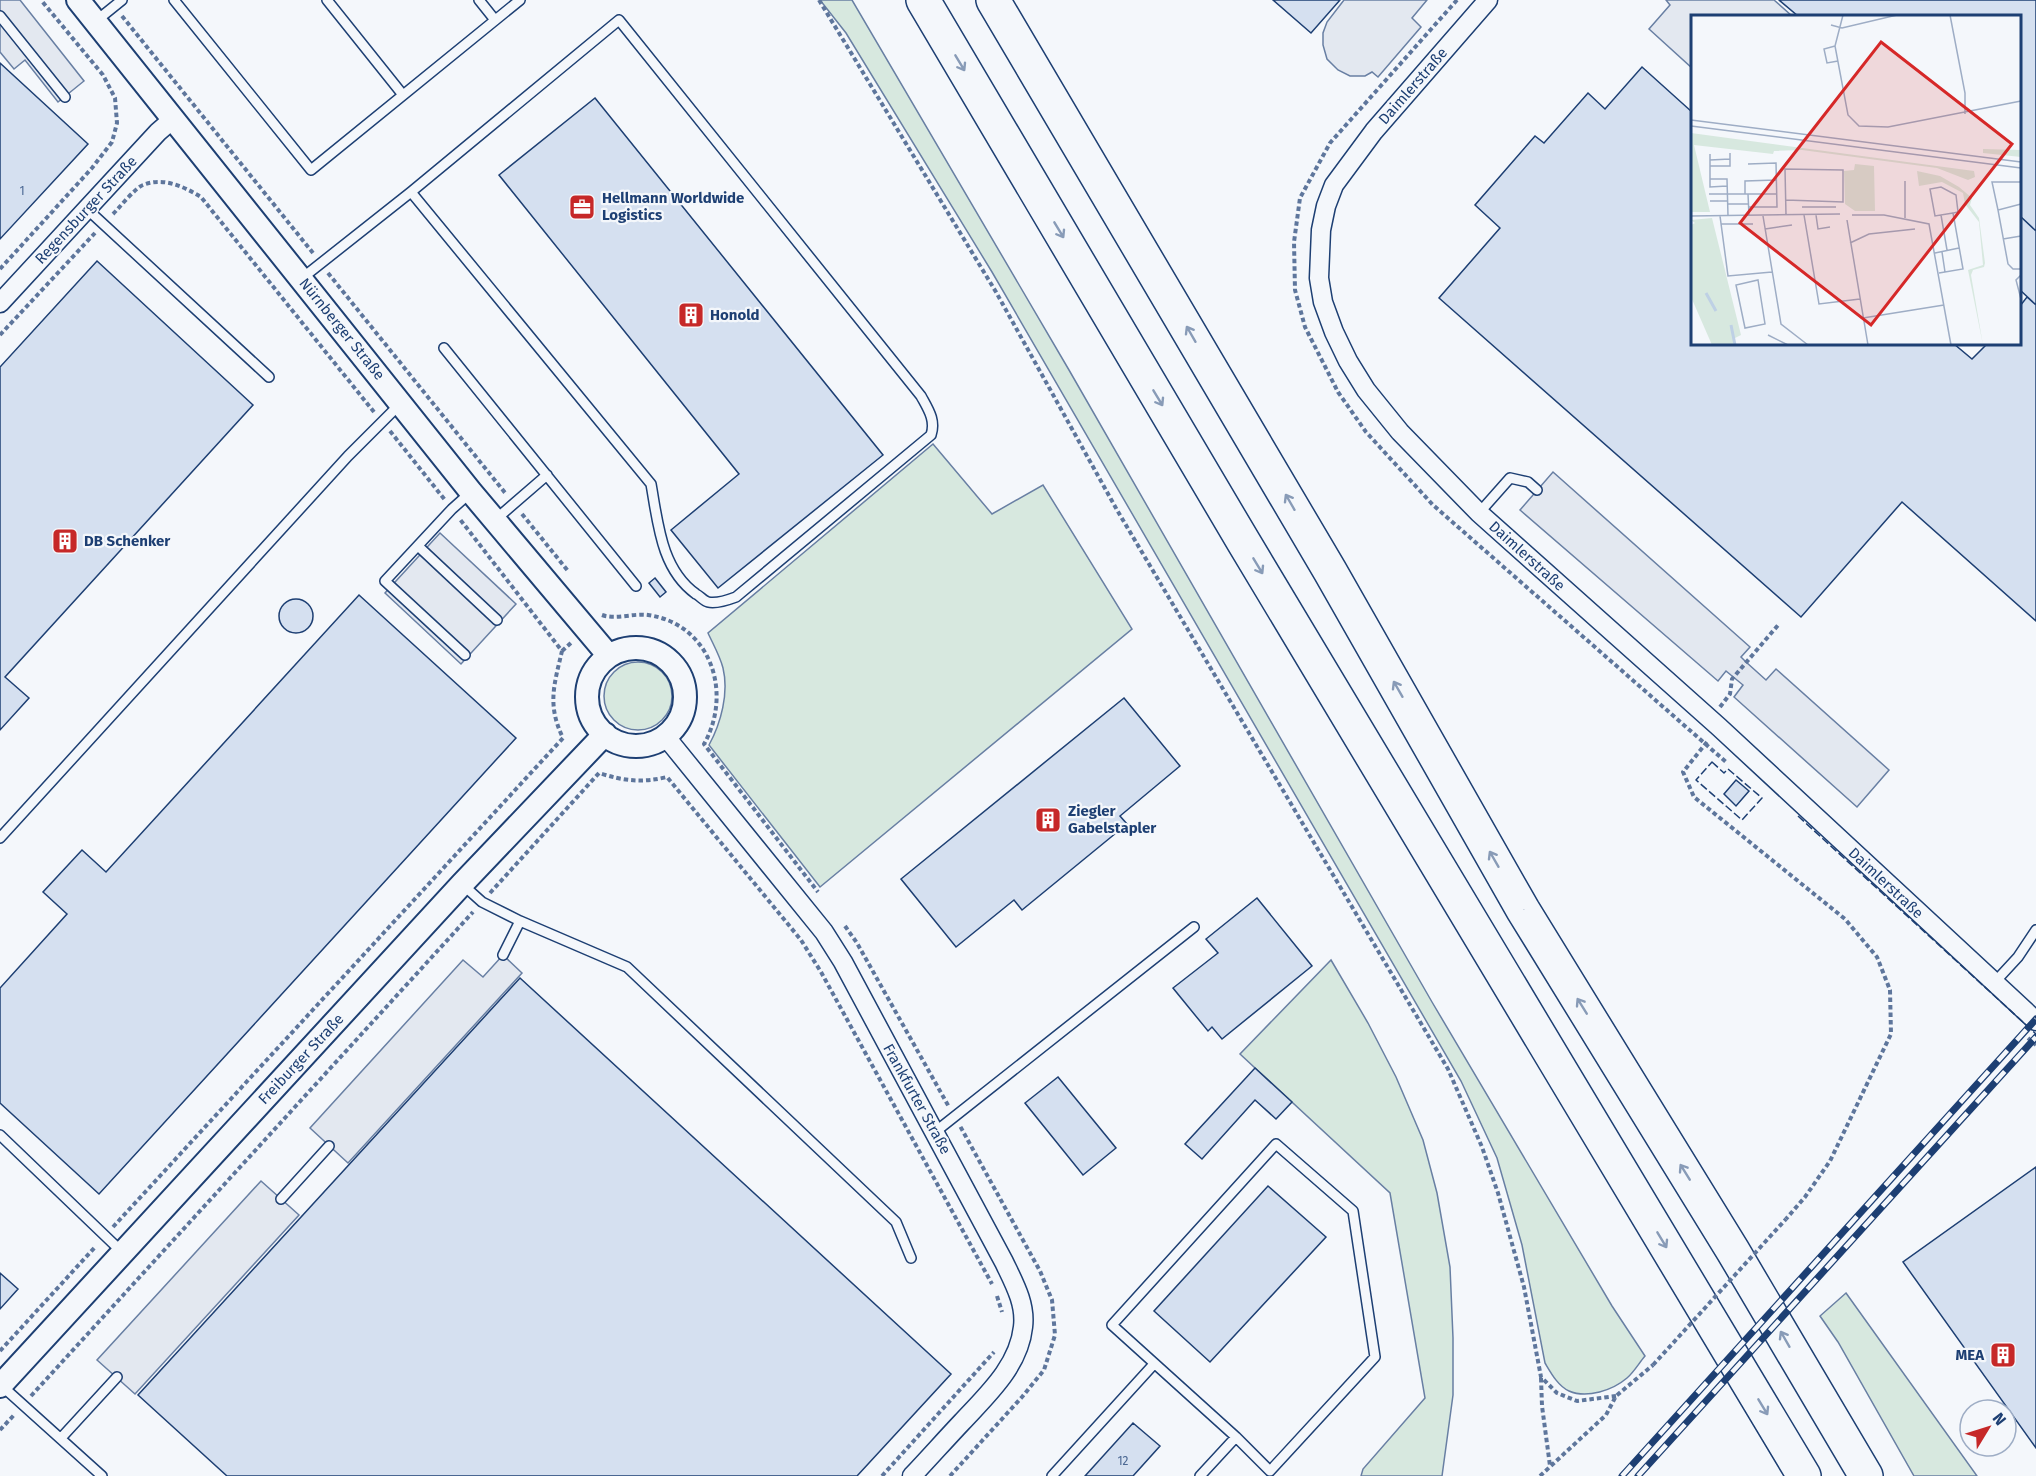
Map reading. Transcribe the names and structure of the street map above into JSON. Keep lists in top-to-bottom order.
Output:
{
  "streets": {
    "street": [
      "Daimlerstraße",
      "Regensburger Straße",
      "Nürnberger Straße",
      "Freiburger Straße",
      "Frankfurter Straße"
    ]
  },
  "crossings": [
    ["Regensburger Straße", "Nürnberger Straße"],
    ["Nürnberger Straße", "Freiburger Straße"],
    ["Nürnberger Straße", "Frankfurter Straße"],
    ["Freiburger Straße", "Frankfurter Straße"]
  ],
  "places": {
    "office": ["Hellmann Worldwide Logistics"],
    "building": [
      "Honold",
      "DB Schenker",
      "Ziegler Gabelstapler",
      "MEA"
    ]
  },
  "house_numbers": ["1", "12"],
  "north": "top right"
}
